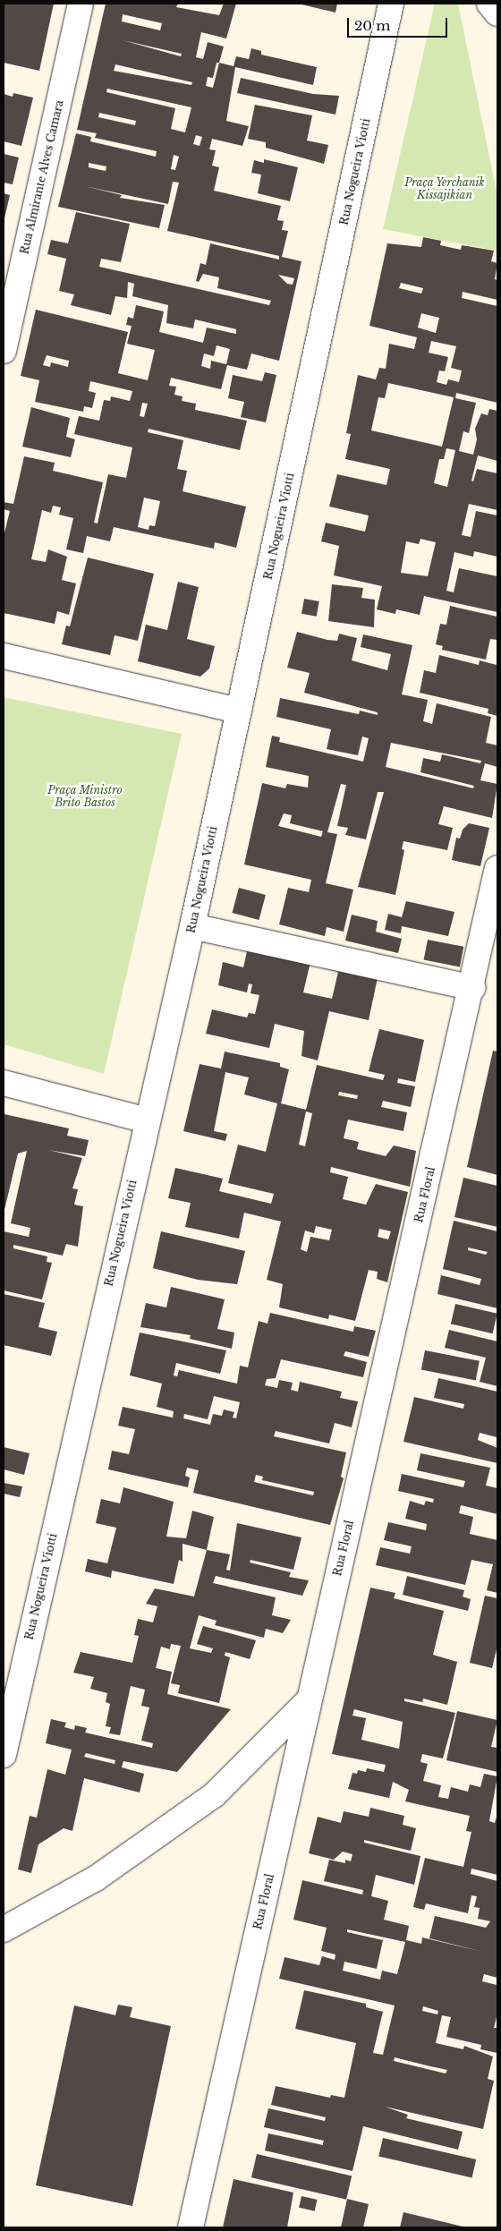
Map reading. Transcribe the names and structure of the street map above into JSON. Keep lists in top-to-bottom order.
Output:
{
  "streets": {
    "street": ["Rua Nogueira Viotti", "Rua Almirante Alves Camara", "Rua Floral"]
  },
  "parks": ["Praça Yerchanik Kissajikian", "Praça Ministro Brito Bastos"],
  "scale_bar": "20 m"
}
